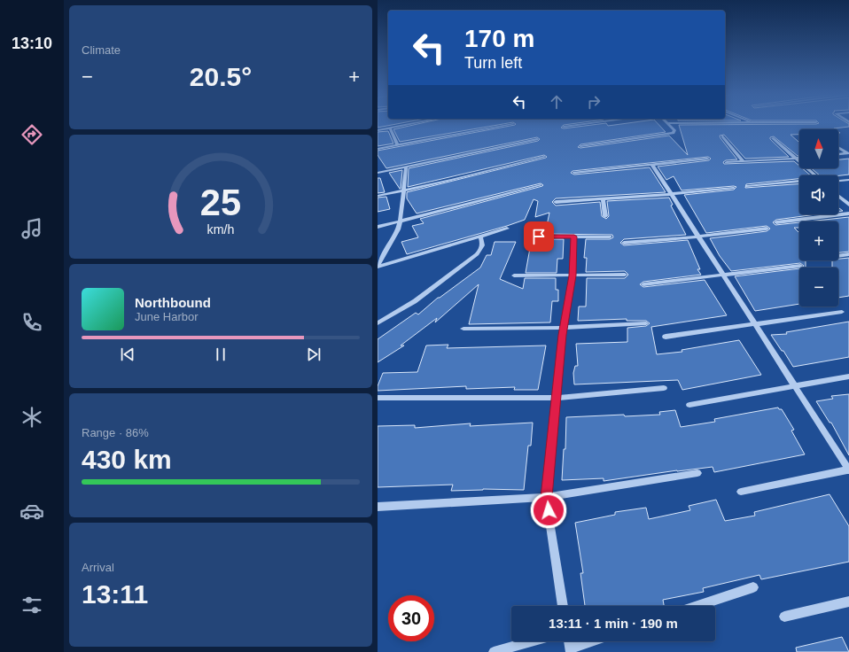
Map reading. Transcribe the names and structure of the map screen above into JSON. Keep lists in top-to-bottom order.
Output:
{
  "north": "top",
  "page": {
    "tabs": "13:10",
    "tile": [
      "Climate",
      ["Range · 86%", "430 km"],
      ["Arrival", "13:11"]
    ],
    "turn": ["170 m", "Turn left"],
    "heat": ["−", "20.5°", "+"],
    "map_buttons": ["+", "−"],
    "song": ["Northbound", "June Harbor"],
    "limit": "30",
    "trip": "13:11 · 1 min · 190 m",
    "gauge": ["25", "km/h"]
  }
}
